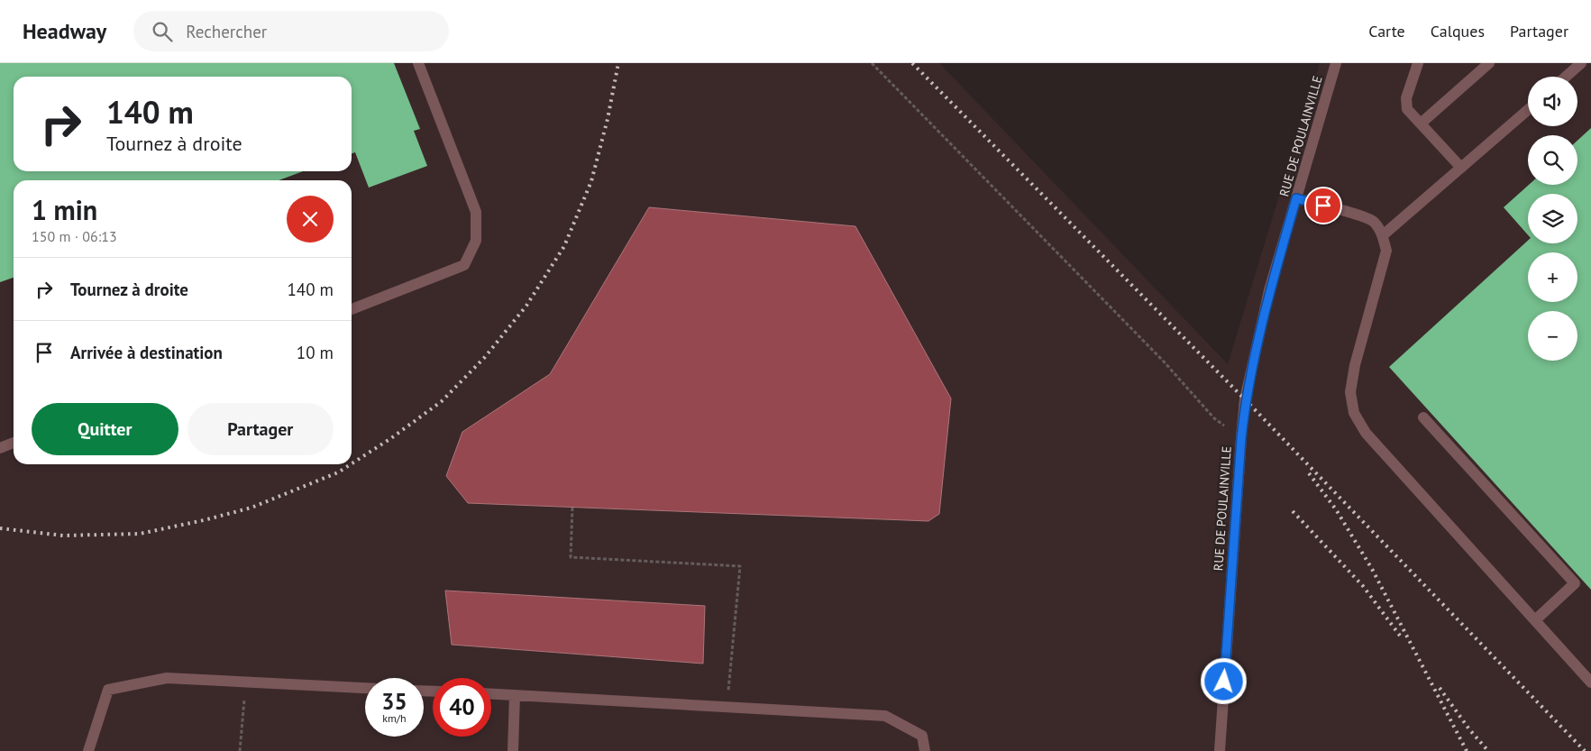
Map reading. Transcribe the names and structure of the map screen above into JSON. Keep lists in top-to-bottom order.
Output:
{
  "streets": {
    "street": ["RUE DE POULAINVILLE"]
  },
  "page": {
    "header": "Headway",
    "search": "Rechercher",
    "nav": ["Carte", "Calques", "Partager"],
    "map_buttons": ["+", "−"],
    "turn": ["140 m", "Tournez à droite"],
    "heading": ["1 min", "150 m · 06:13"],
    "list": [
      {
        "name": "Tournez à droite",
        "value": "140 m"
      },
      {
        "name": "Arrivée à destination",
        "value": "10 m"
      }
    ],
    "buttons": ["Quitter", "Partager"],
    "speed": "35 km/h",
    "limit": "40"
  }
}
